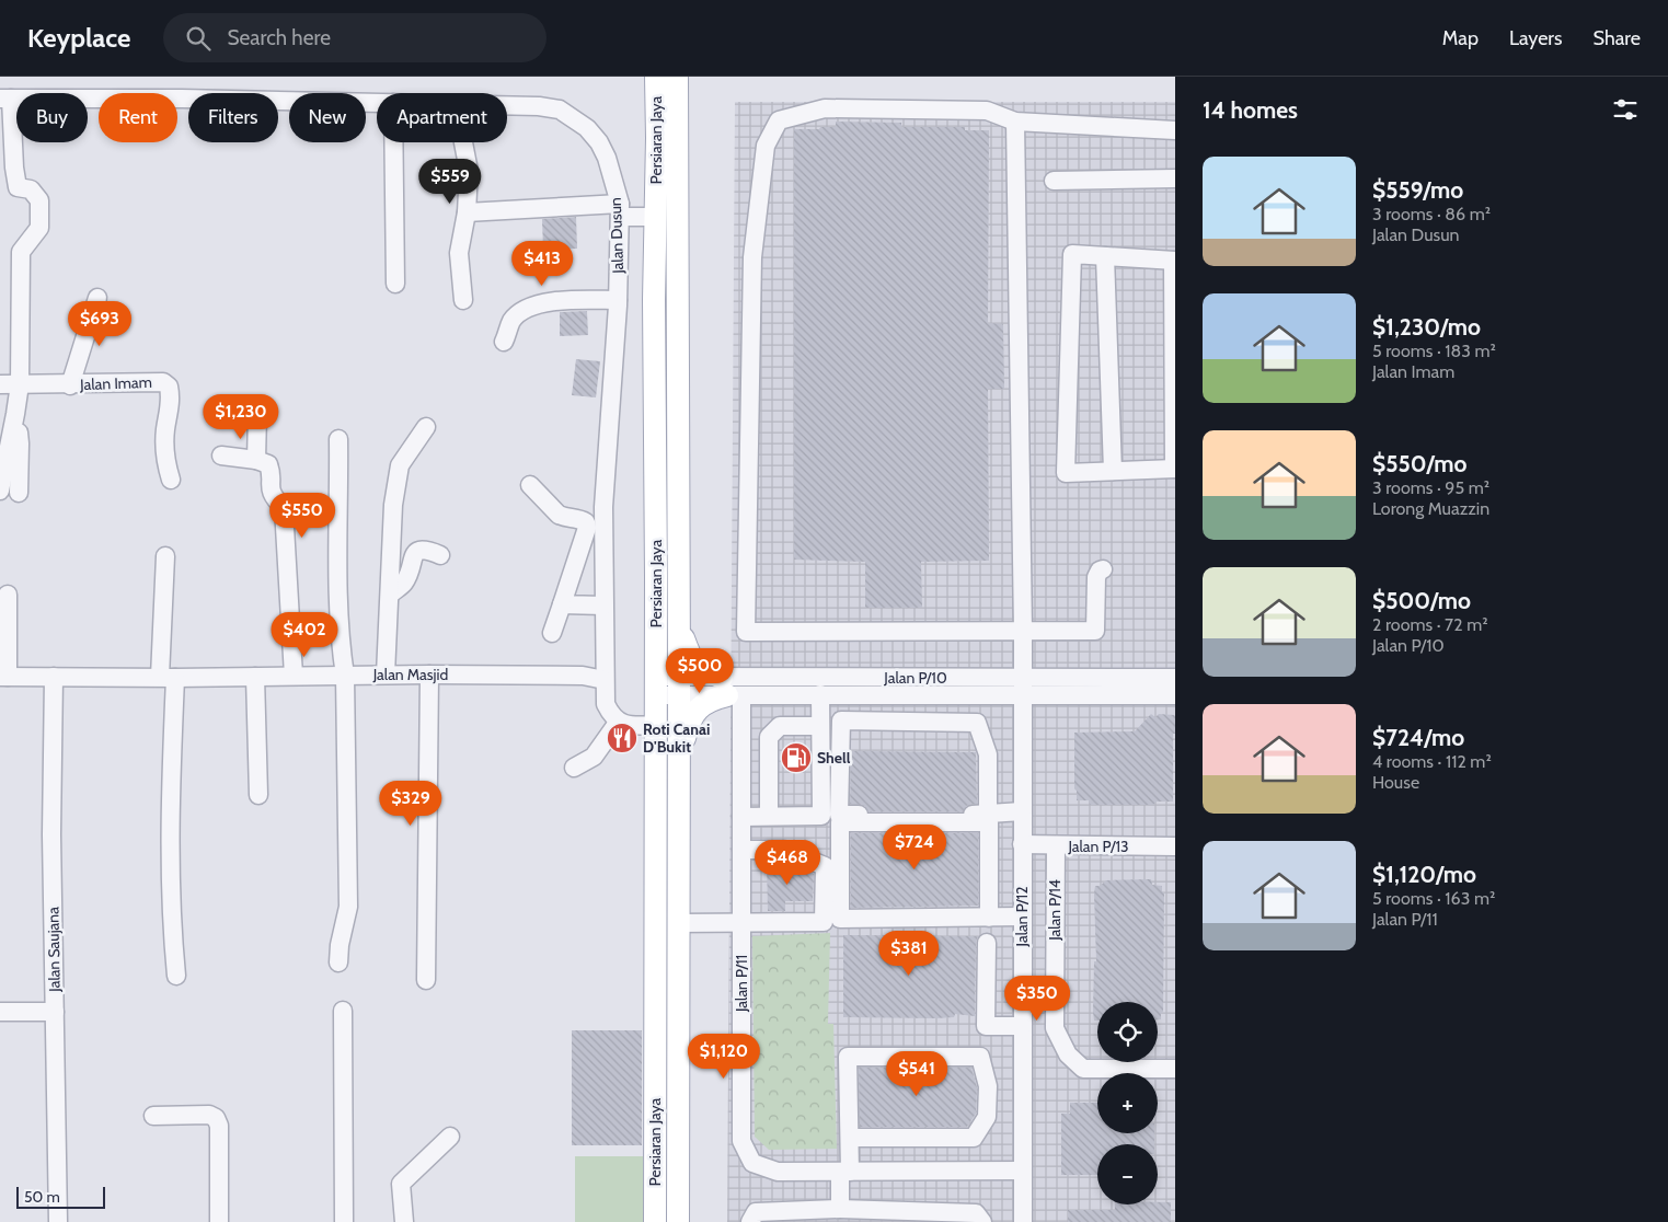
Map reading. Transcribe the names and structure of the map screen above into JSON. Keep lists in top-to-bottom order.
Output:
{
  "streets": {
    "main road": ["Persiaran Jaya"],
    "street": [
      "Jalan Dusun",
      "Jalan Imam",
      "Jalan Masjid",
      "Jalan P/10",
      "Jalan P/13",
      "Jalan P/14",
      "Jalan P/12",
      "Jalan Saujana",
      "Jalan P/11"
    ]
  },
  "crossings": [
    ["Persiaran Jaya", "Jalan P/10"],
    ["Jalan Dusun", "Jalan Masjid"],
    ["Jalan Masjid", "Jalan Saujana"],
    ["Jalan P/10", "Jalan P/12"],
    ["Jalan P/10", "Jalan P/11"],
    ["Jalan P/13", "Jalan P/14"],
    ["Jalan P/13", "Jalan P/12"],
    ["Jalan P/12", "Jalan P/11"]
  ],
  "places": {
    "restaurant": ["Roti Canai D'Bukit"],
    "fuel station": ["Shell"]
  },
  "scale_bar": "50 m",
  "page": {
    "header": "Keyplace",
    "search": "Search here",
    "nav": ["Map", "Layers", "Share"],
    "heading": "14 homes",
    "chip": [
      "Buy",
      "Rent",
      "Filters",
      "New",
      "Apartment"
    ],
    "list": [
      {
        "name": "$559/mo",
        "note": "3 rooms · 86 m² · Jalan Dusun"
      },
      {
        "name": "$1,230/mo",
        "note": "5 rooms · 183 m² · Jalan Imam"
      },
      {
        "name": "$550/mo",
        "note": "3 rooms · 95 m² · Lorong Muazzin"
      },
      {
        "name": "$500/mo",
        "note": "2 rooms · 72 m² · Jalan P/10"
      },
      {
        "name": "$724/mo",
        "note": "4 rooms · 112 m² · House"
      },
      {
        "name": "$1,120/mo",
        "note": "5 rooms · 163 m² · Jalan P/11"
      }
    ],
    "price": [
      "$559",
      "$413",
      "$693",
      "$1,230",
      "$550",
      "$402",
      "$500",
      "$329",
      "$724",
      "$468",
      "$381",
      "$350",
      "$1,120",
      "$541"
    ],
    "map_buttons": ["+", "−"],
    "scale": "50 m"
  }
}
